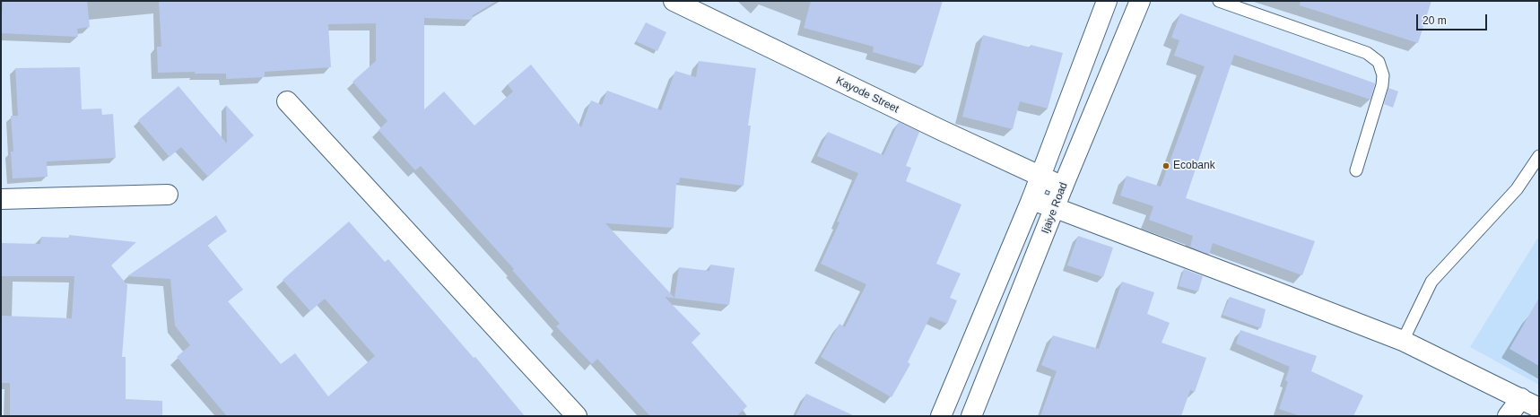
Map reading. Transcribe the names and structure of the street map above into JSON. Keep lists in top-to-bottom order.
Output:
{
  "streets": {
    "street": ["Kayode Street", "Ijaiye Road"]
  },
  "crossings": [
    ["Kayode Street", "Ijaiye Road"]
  ],
  "places": ["Ecobank"],
  "scale_bar": "20 m"
}
